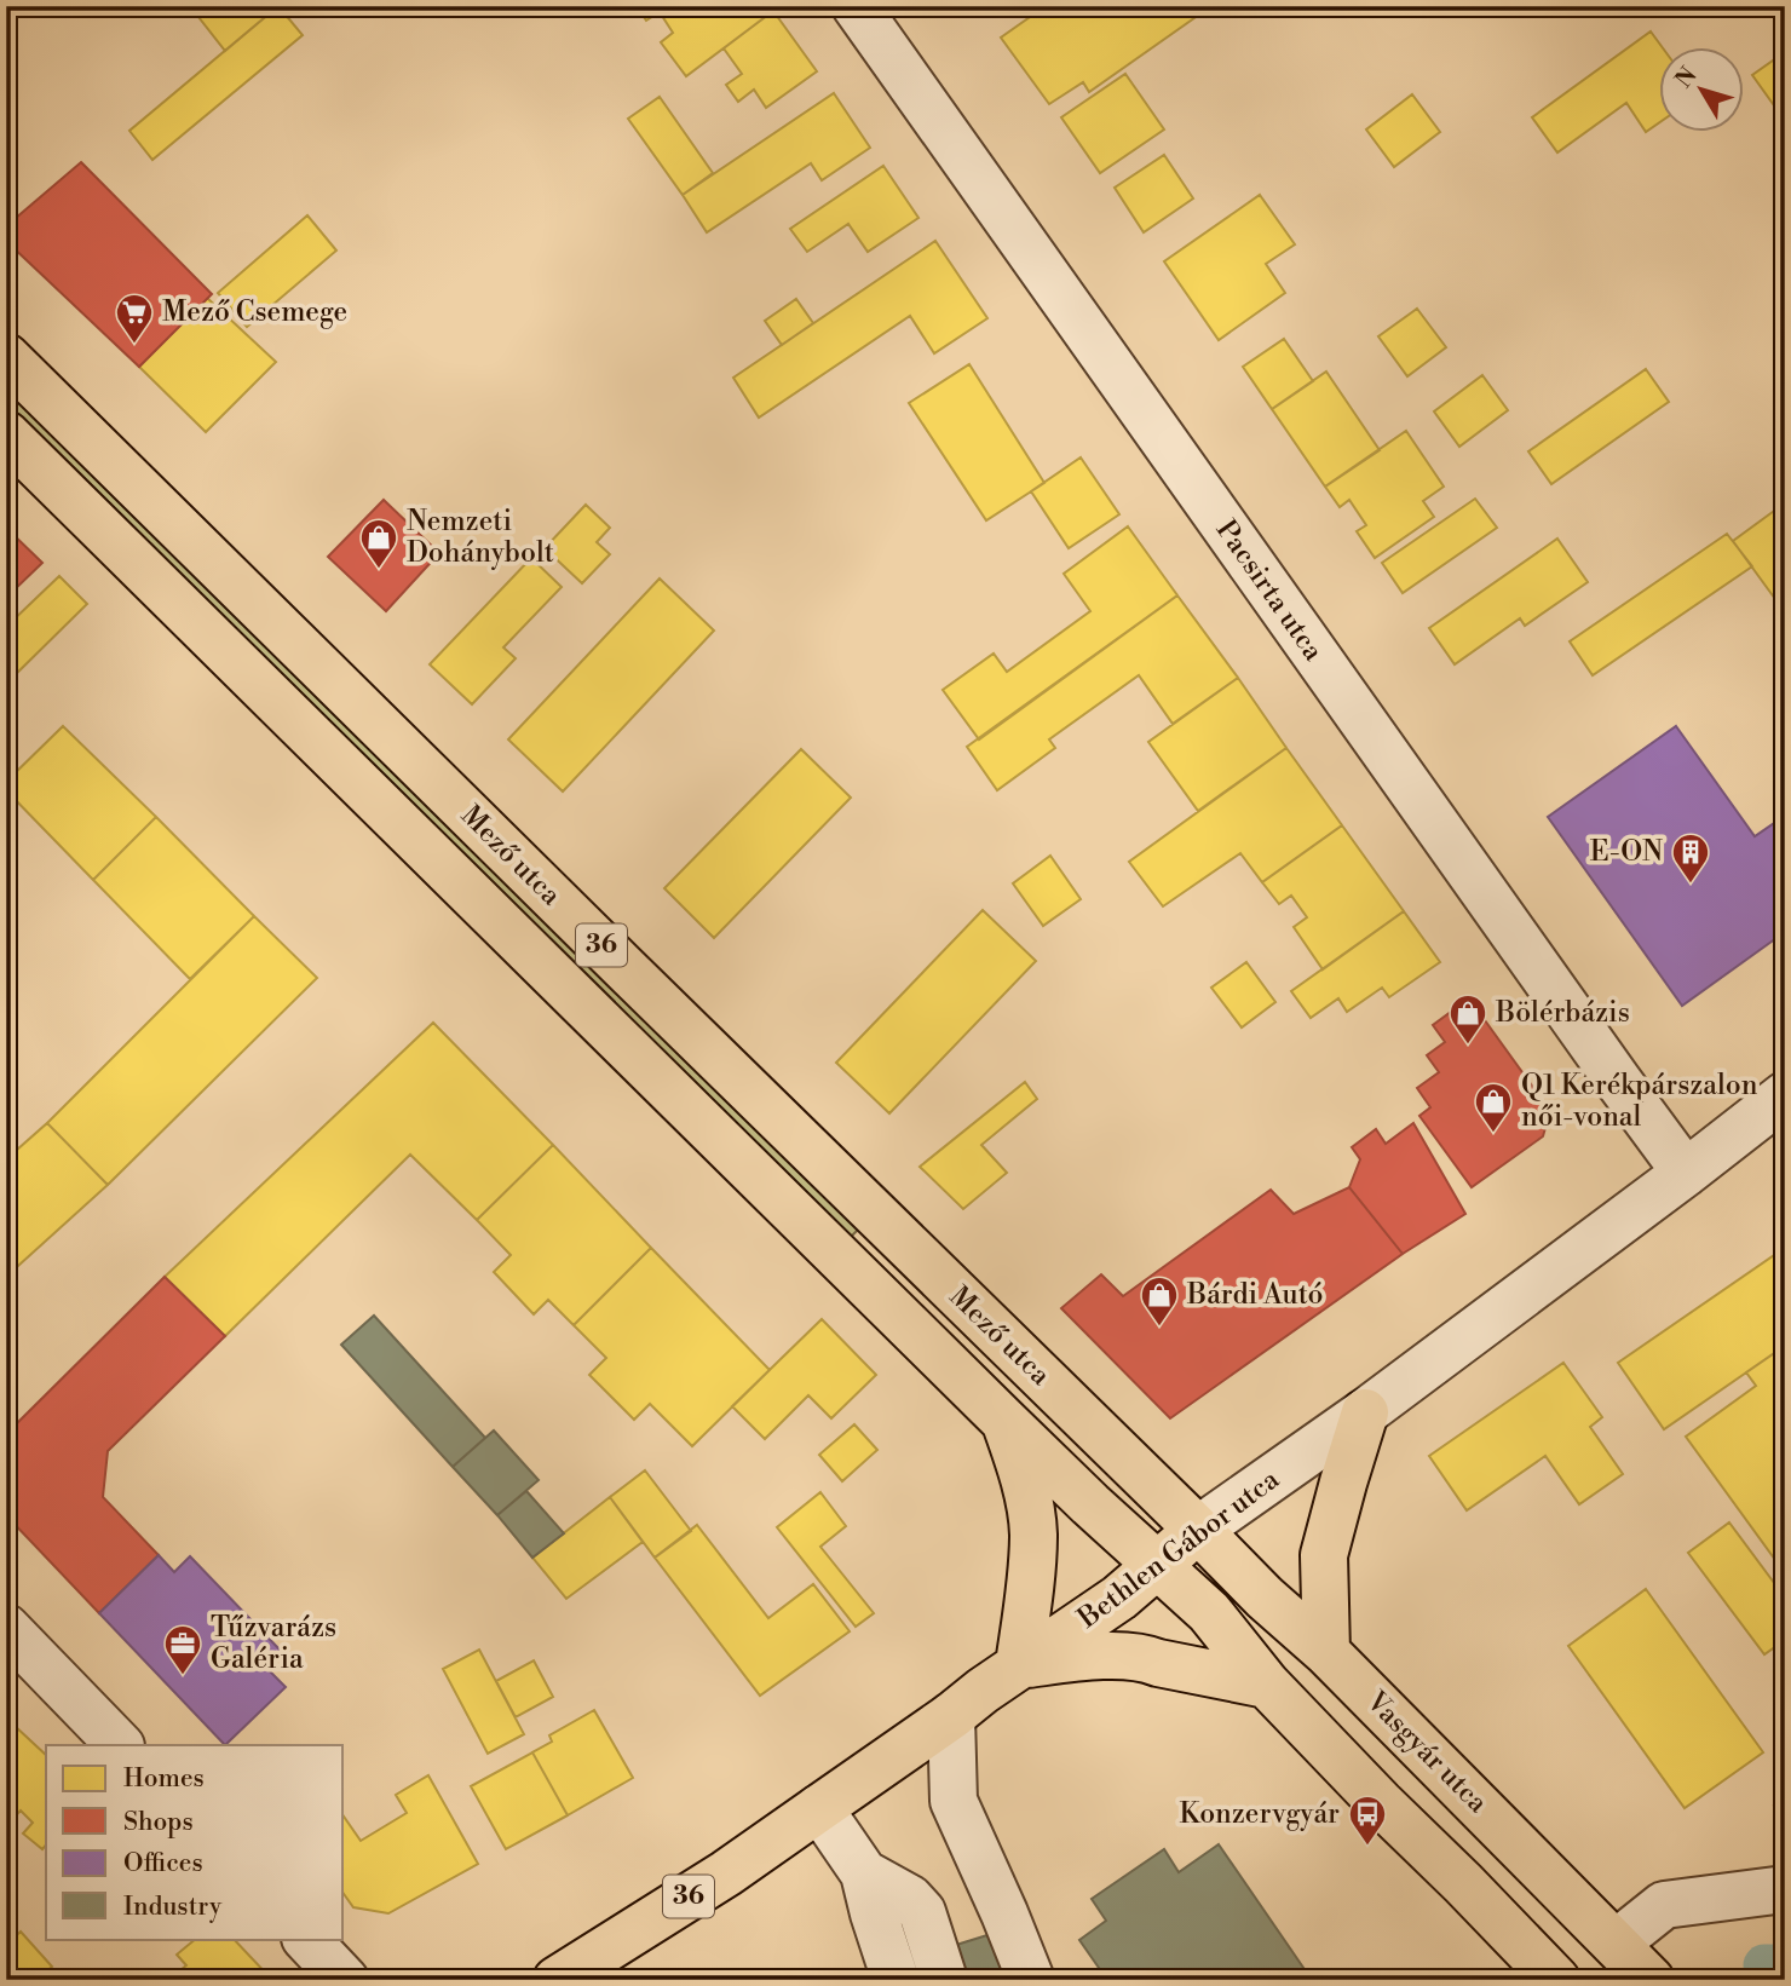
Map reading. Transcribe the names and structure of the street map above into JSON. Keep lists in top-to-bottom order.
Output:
{
  "streets": {
    "main road": [
      "Mező utca",
      "36",
      "Bethlen Gábor utca",
      "Vasgyár utca"
    ],
    "street": ["Pacsirta utca"]
  },
  "crossings": [
    ["Pacsirta utca", "Bethlen Gábor utca"],
    ["Mező utca", "36"],
    ["Mező utca", "Bethlen Gábor utca"],
    ["Mező utca", "Vasgyár utca"],
    ["36", "Bethlen Gábor utca"],
    ["Bethlen Gábor utca", "Vasgyár utca"]
  ],
  "places": {
    "supermarket": ["Mező Csemege"],
    "shop": [
      "Nemzeti Dohánybolt",
      "Bölérbázis",
      "Q1 Kerékpárszalon női-vonal",
      "Bárdi Autó"
    ],
    "building": ["E-ON"],
    "office": ["Tűzvarázs Galéria"],
    "bus stop": ["Konzervgyár"]
  },
  "legend": [
    "Homes",
    "Shops",
    "Offices",
    "Industry"
  ],
  "north": "top left"
}
